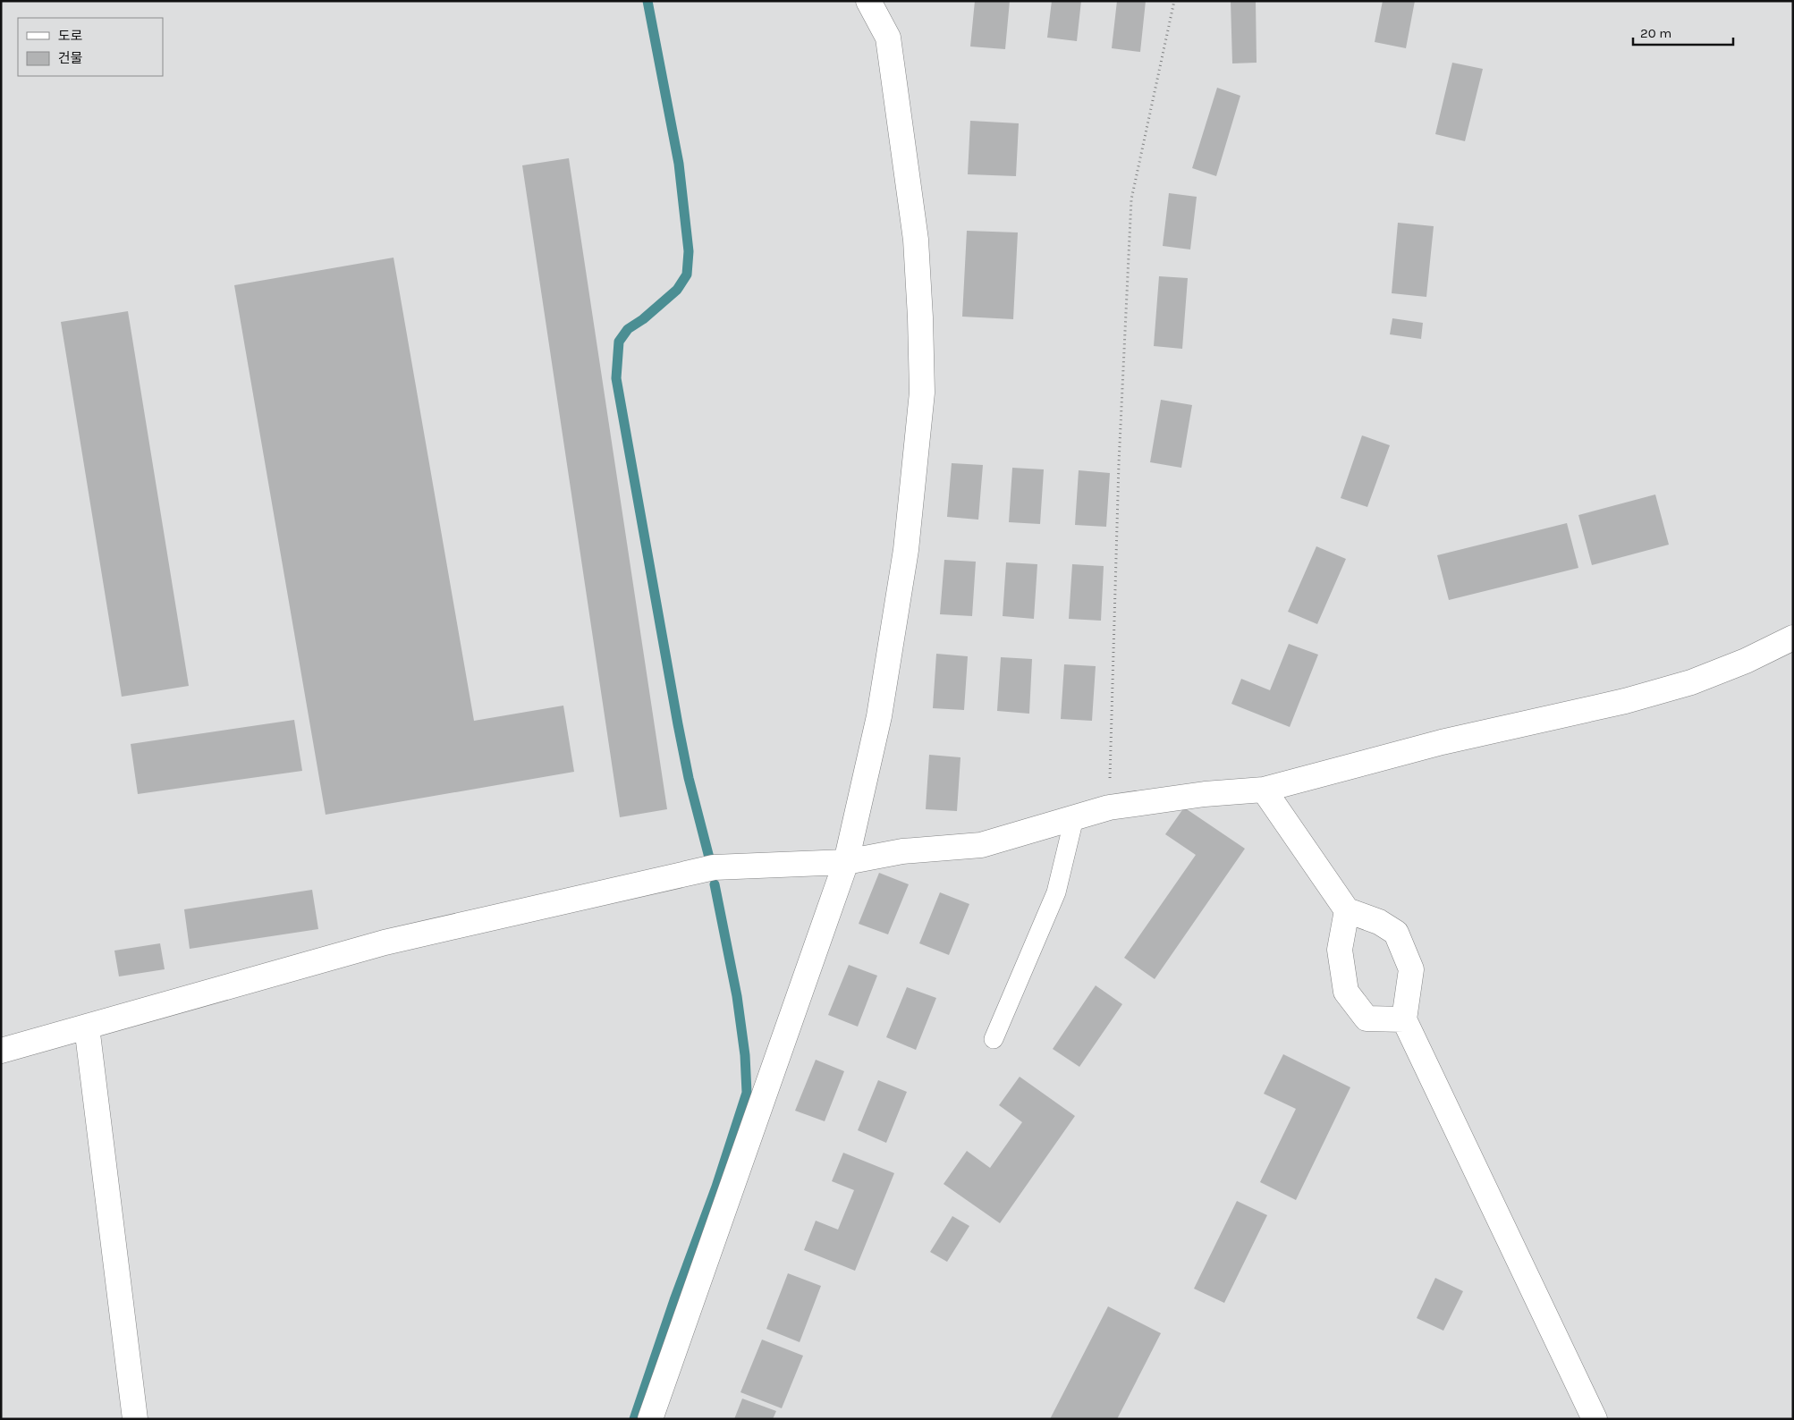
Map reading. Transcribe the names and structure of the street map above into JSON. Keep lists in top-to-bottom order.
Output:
{
  "legend": ["도로", "건물"],
  "scale_bar": "20 m"
}
